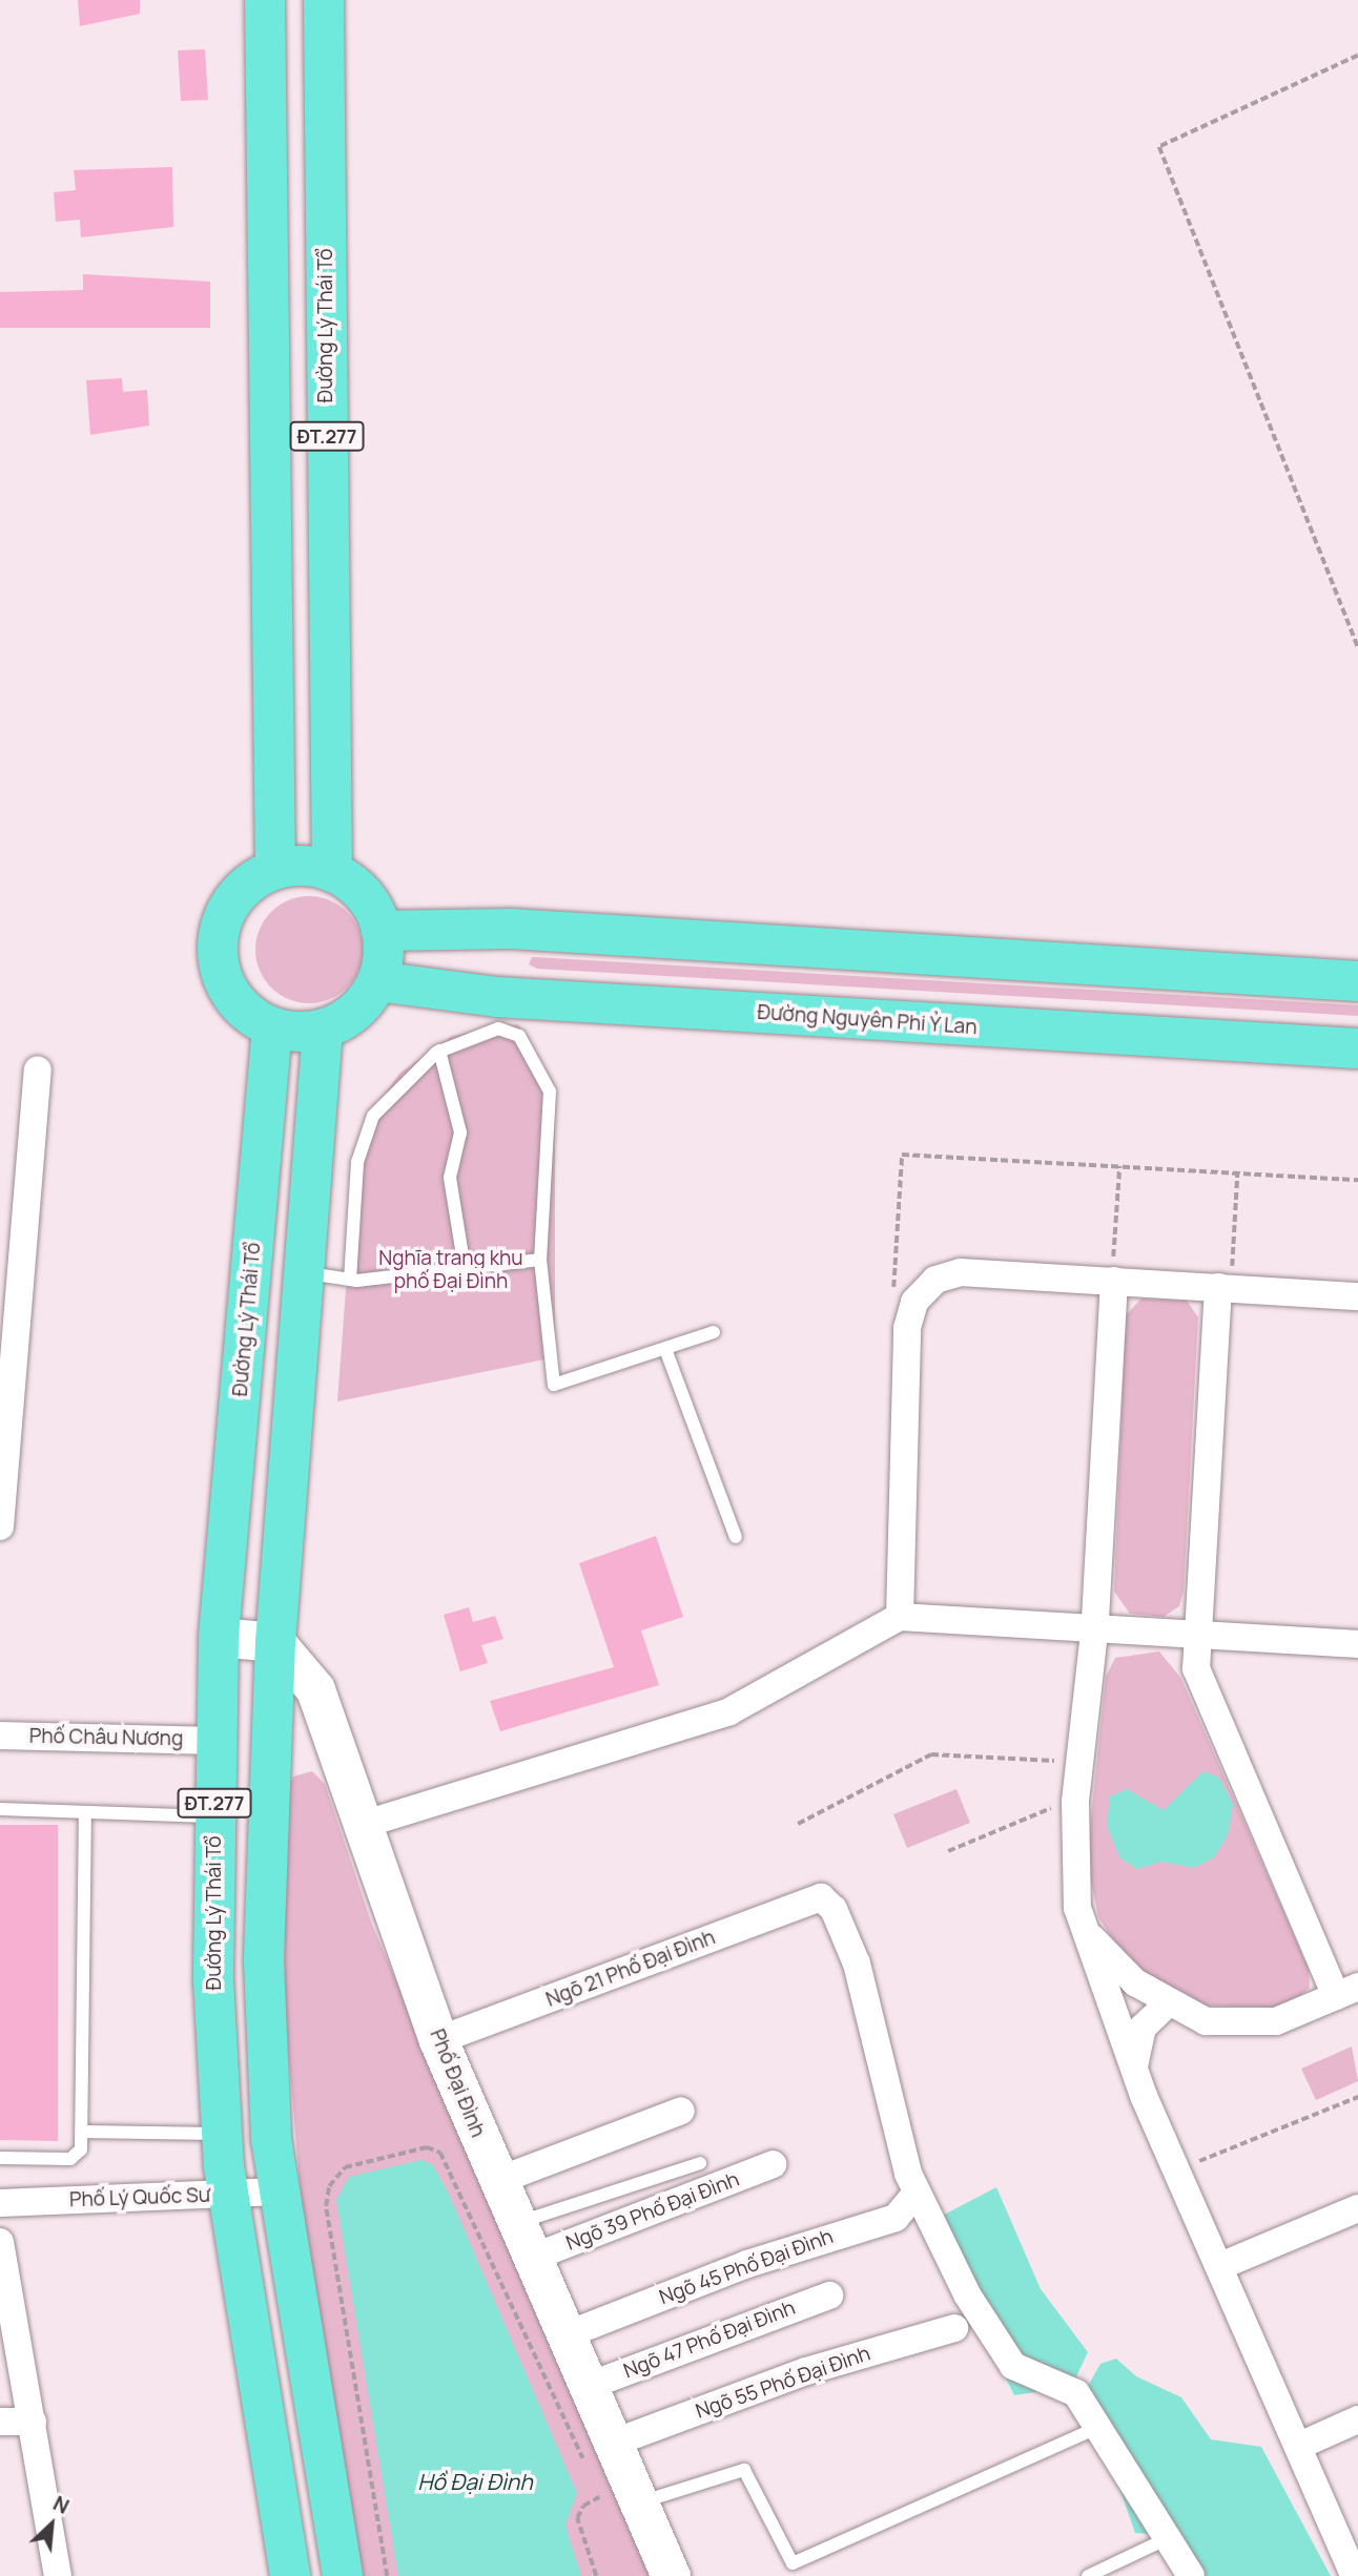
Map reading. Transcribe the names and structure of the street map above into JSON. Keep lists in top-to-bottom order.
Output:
{
  "streets": {
    "main road": ["Đường Lý Thái Tổ", "ĐT.277", "Đường Nguyên Phi Ỷ Lan"],
    "street": [
      "Phố Châu Nương",
      "Ngõ 21 Phố Đại Đình",
      "Phố Đại Đình",
      "Phố Lý Quốc Sư",
      "Ngõ 39 Phố Đại Đình",
      "Ngõ 45 Phố Đại Đình",
      "Ngõ 47 Phố Đại Đình",
      "Ngõ 55 Phố Đại Đình"
    ]
  },
  "crossings": [
    ["Đường Lý Thái Tổ", "ĐT.277"],
    ["Đường Lý Thái Tổ", "Đường Nguyên Phi Ỷ Lan"],
    ["Đường Lý Thái Tổ", "Phố Châu Nương"],
    ["Đường Lý Thái Tổ", "Phố Lý Quốc Sư"],
    ["ĐT.277", "Đường Nguyên Phi Ỷ Lan"],
    ["ĐT.277", "Phố Đại Đình"],
    ["ĐT.277", "Phố Lý Quốc Sư"],
    ["Ngõ 21 Phố Đại Đình", "Phố Đại Đình"],
    ["Ngõ 21 Phố Đại Đình", "Ngõ 45 Phố Đại Đình"],
    ["Phố Đại Đình", "Ngõ 39 Phố Đại Đình"],
    ["Phố Đại Đình", "Ngõ 45 Phố Đại Đình"],
    ["Phố Đại Đình", "Ngõ 47 Phố Đại Đình"],
    ["Phố Đại Đình", "Ngõ 55 Phố Đại Đình"]
  ],
  "water": ["Hồ Đại Đình"],
  "parks": ["Nghĩa trang khu phố Đại Đình"],
  "north": "top right"
}
